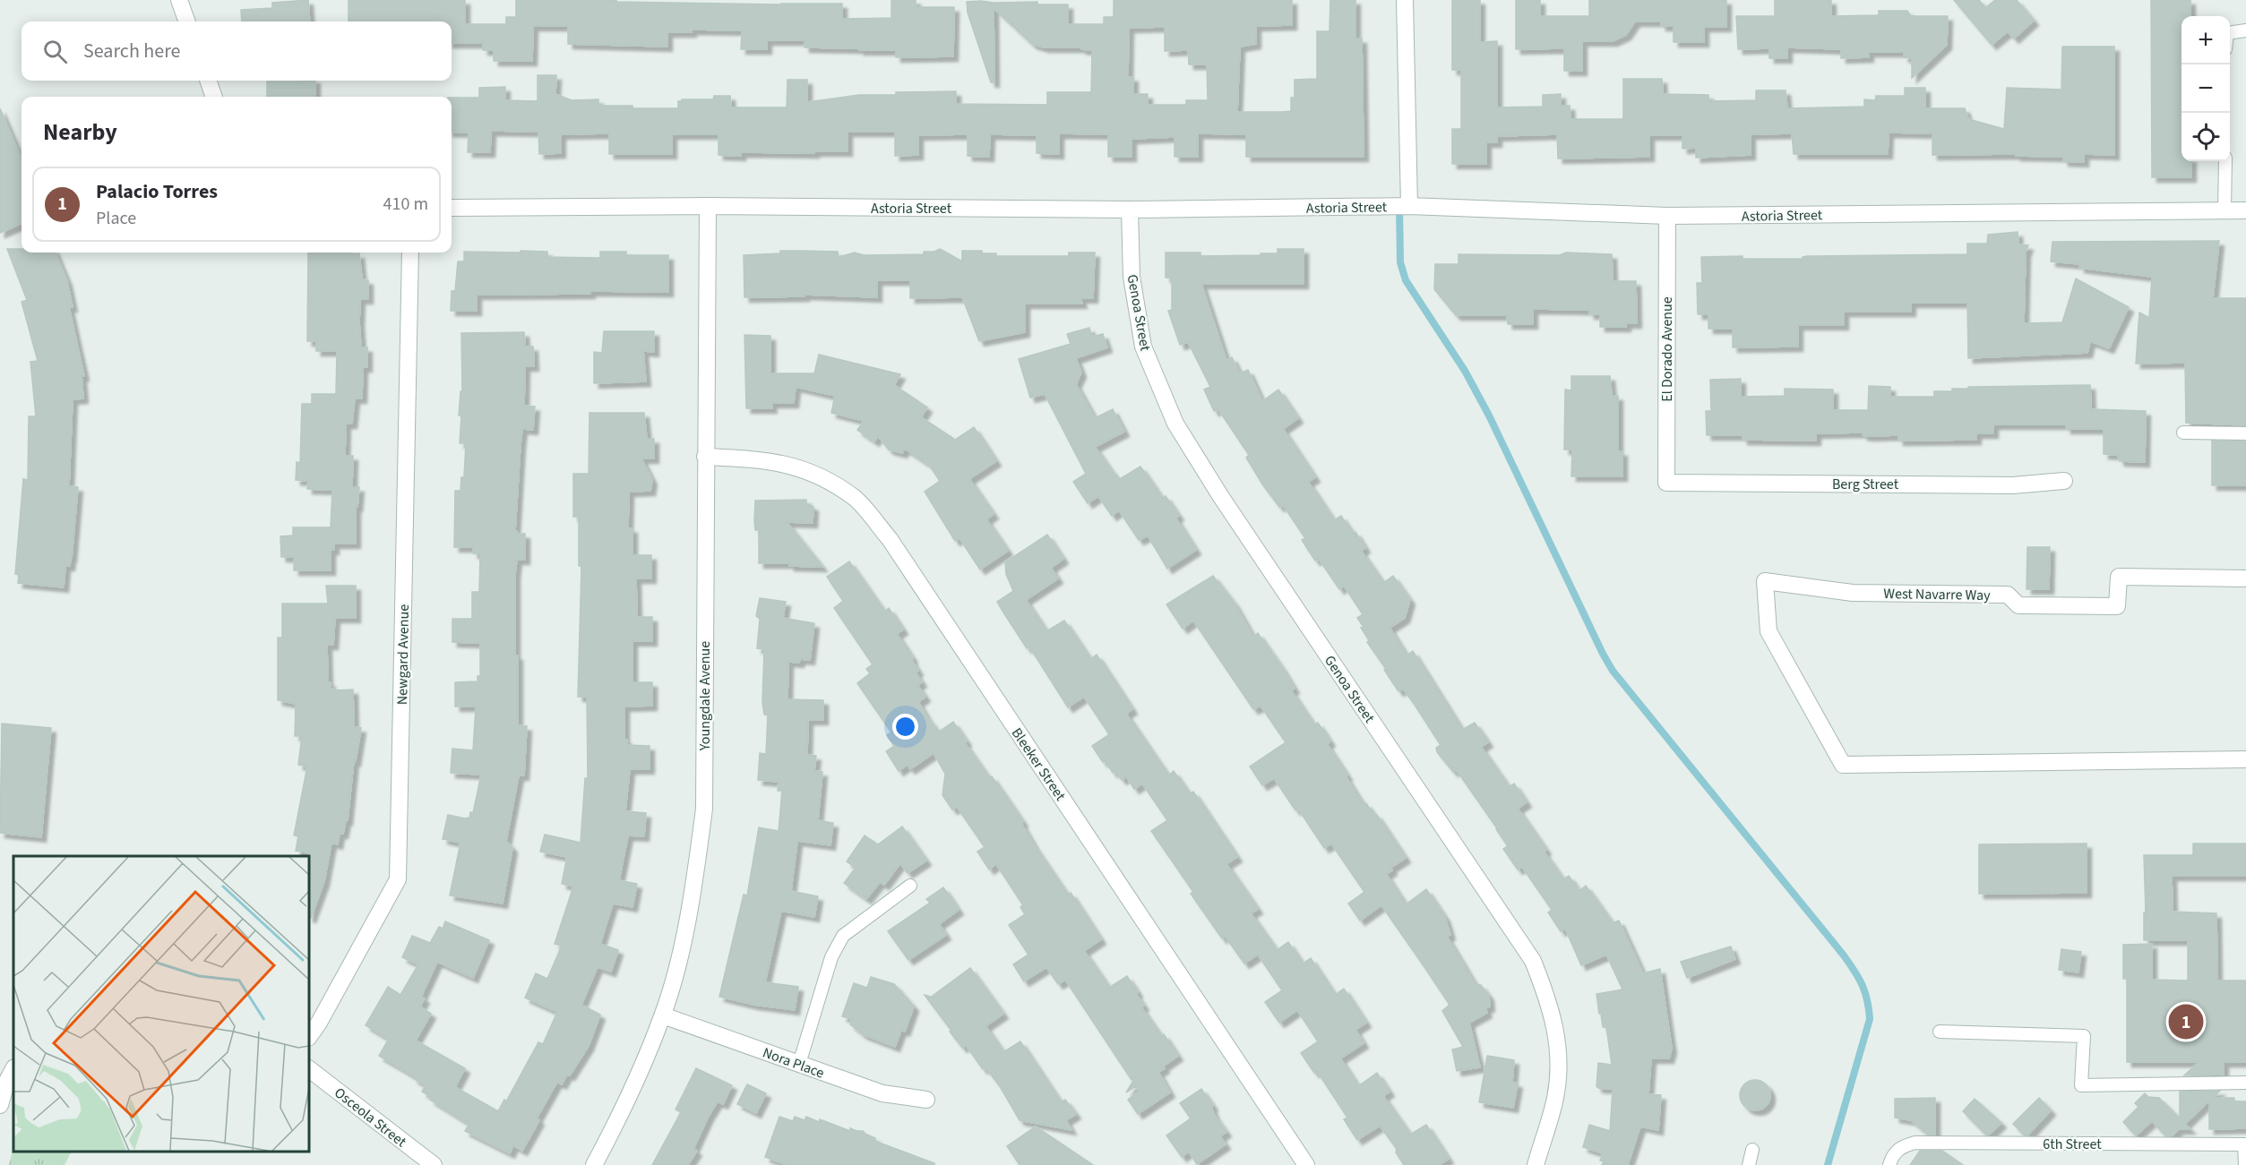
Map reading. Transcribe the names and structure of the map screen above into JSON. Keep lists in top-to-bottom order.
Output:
{
  "streets": {
    "street": [
      "Astoria Street",
      "Genoa Street",
      "El Dorado Avenue",
      "Berg Street",
      "West Navarre Way",
      "Newgard Avenue",
      "Youngdale Avenue",
      "Bleeker Street",
      "Nora Place",
      "Osceola Street"
    ],
    "lane": ["6th Street"]
  },
  "crossings": [
    ["Astoria Street", "Genoa Street"],
    ["Astoria Street", "El Dorado Avenue"],
    ["Astoria Street", "Youngdale Avenue"],
    ["El Dorado Avenue", "Berg Street"],
    ["Youngdale Avenue", "Bleeker Street"],
    ["Youngdale Avenue", "Nora Place"]
  ],
  "page": {
    "map_buttons": ["+", "−"],
    "search": "Search here",
    "heading": "Nearby",
    "list": [
      {
        "mark": "1",
        "name": "Palacio Torres",
        "note": "Place",
        "value": "410 m"
      }
    ],
    "pins": "1"
  }
}
